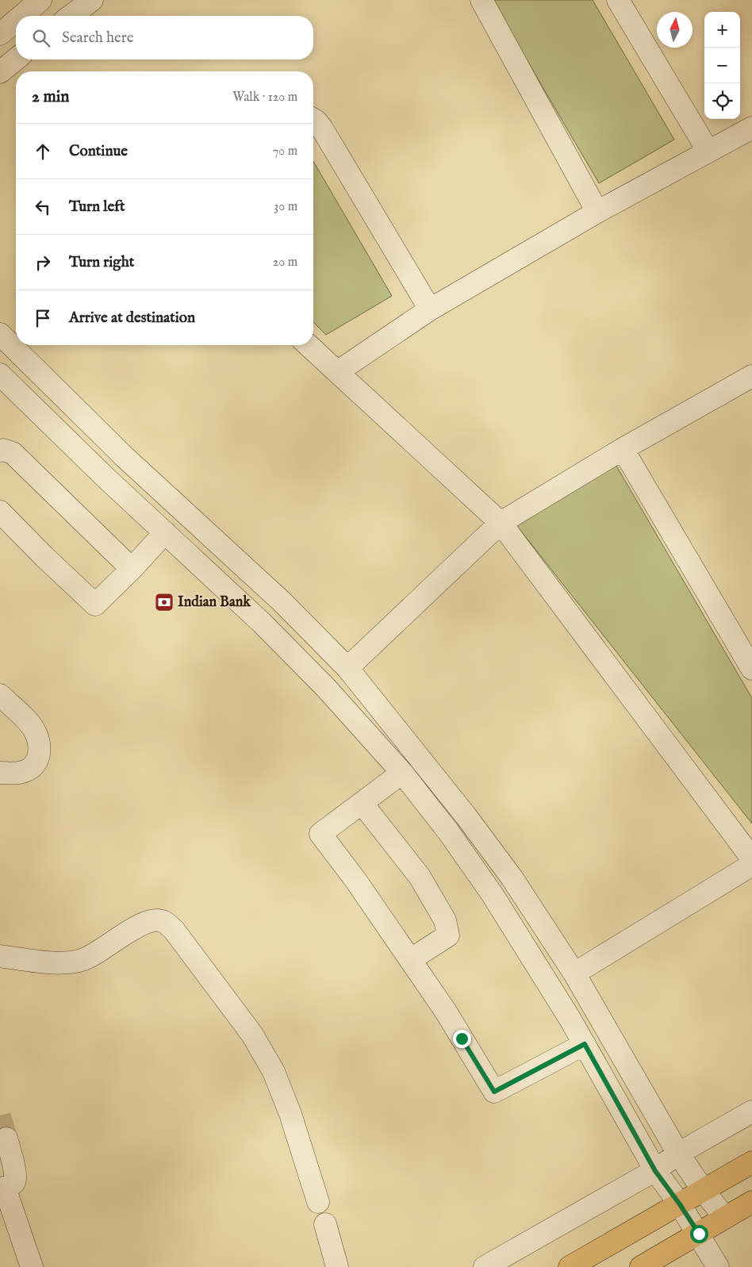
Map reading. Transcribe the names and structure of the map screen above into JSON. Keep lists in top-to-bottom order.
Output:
{
  "places": {
    "bank": ["Indian Bank"]
  },
  "north": "top",
  "page": {
    "map_buttons": ["+", "−"],
    "search": "Search here",
    "heading": ["2 min", "Walk · 120 m"],
    "list": [
      ["Continue", "70 m"],
      ["Turn left", "30 m"],
      ["Turn right", "20 m"],
      "Arrive at destination"
    ]
  }
}
